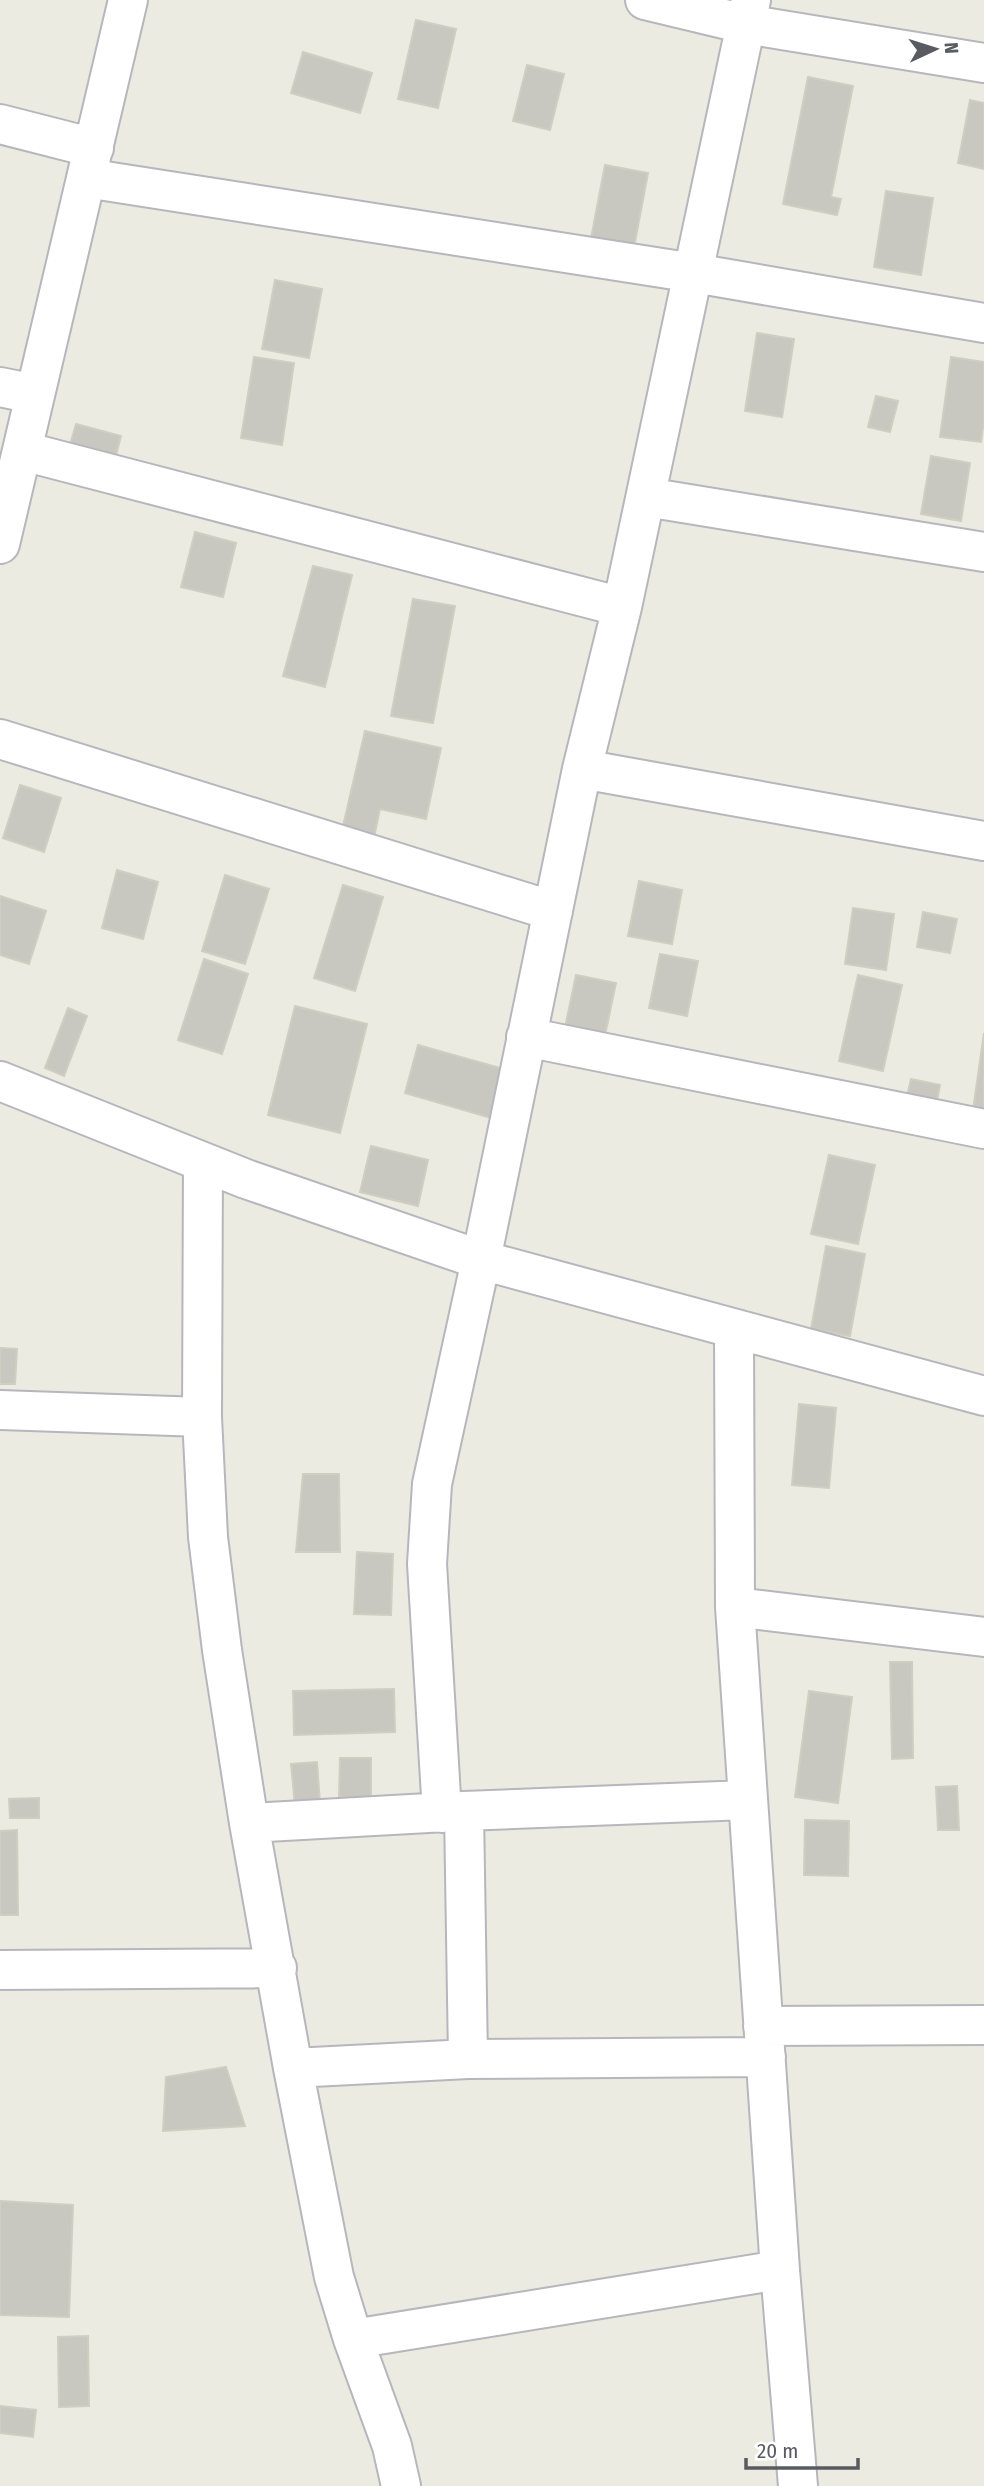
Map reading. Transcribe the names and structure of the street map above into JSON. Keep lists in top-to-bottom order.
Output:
{
  "scale_bar": "20 m",
  "north": "right"
}
